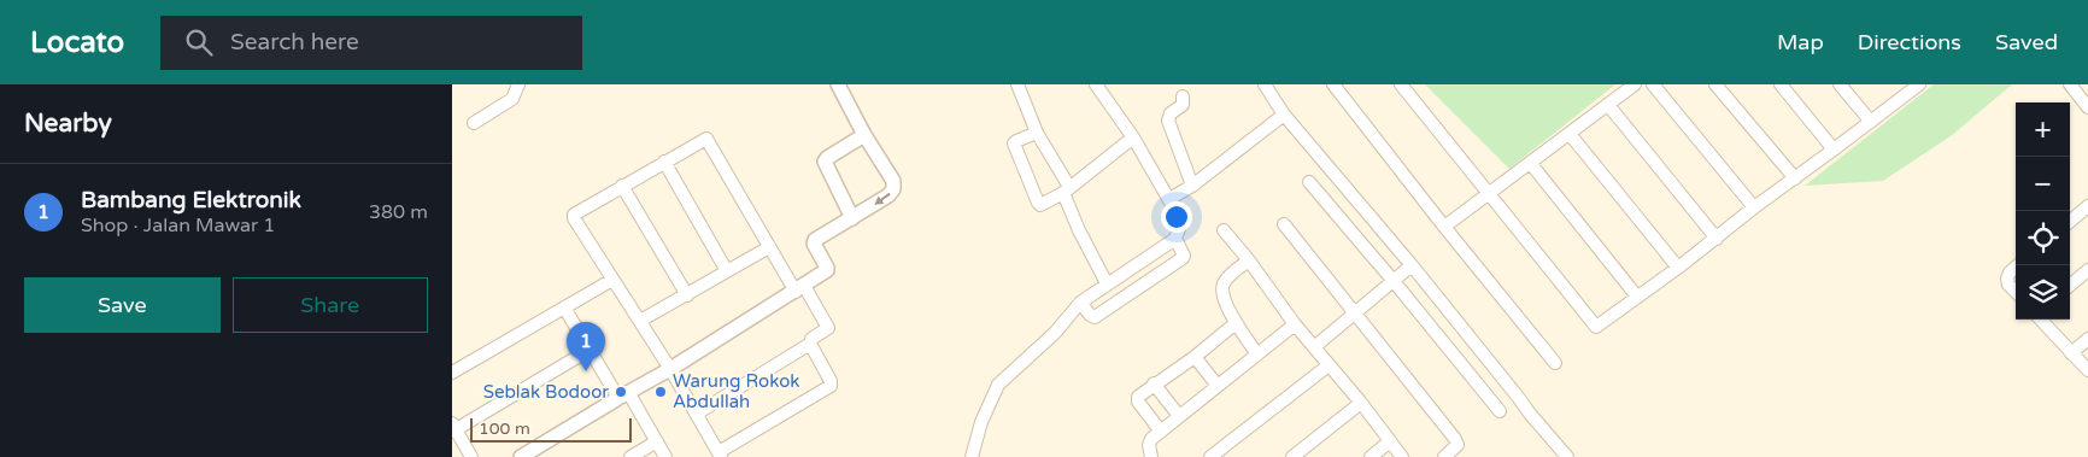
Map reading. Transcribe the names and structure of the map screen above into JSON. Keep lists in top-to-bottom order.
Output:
{
  "places": ["Seblak Bodoor", "Warung Rokok Abdullah"],
  "scale_bar": "100 m",
  "page": {
    "header": "Locato",
    "search": "Search here",
    "nav": ["Map", "Directions", "Saved"],
    "heading": "Nearby",
    "map_buttons": ["+", "−"],
    "list": [
      {
        "mark": "1",
        "name": "Bambang Elektronik",
        "note": "Shop · Jalan Mawar 1",
        "value": "380 m"
      }
    ],
    "buttons": ["Save", "Share"],
    "pins": "1",
    "scale": "100 m"
  }
}
